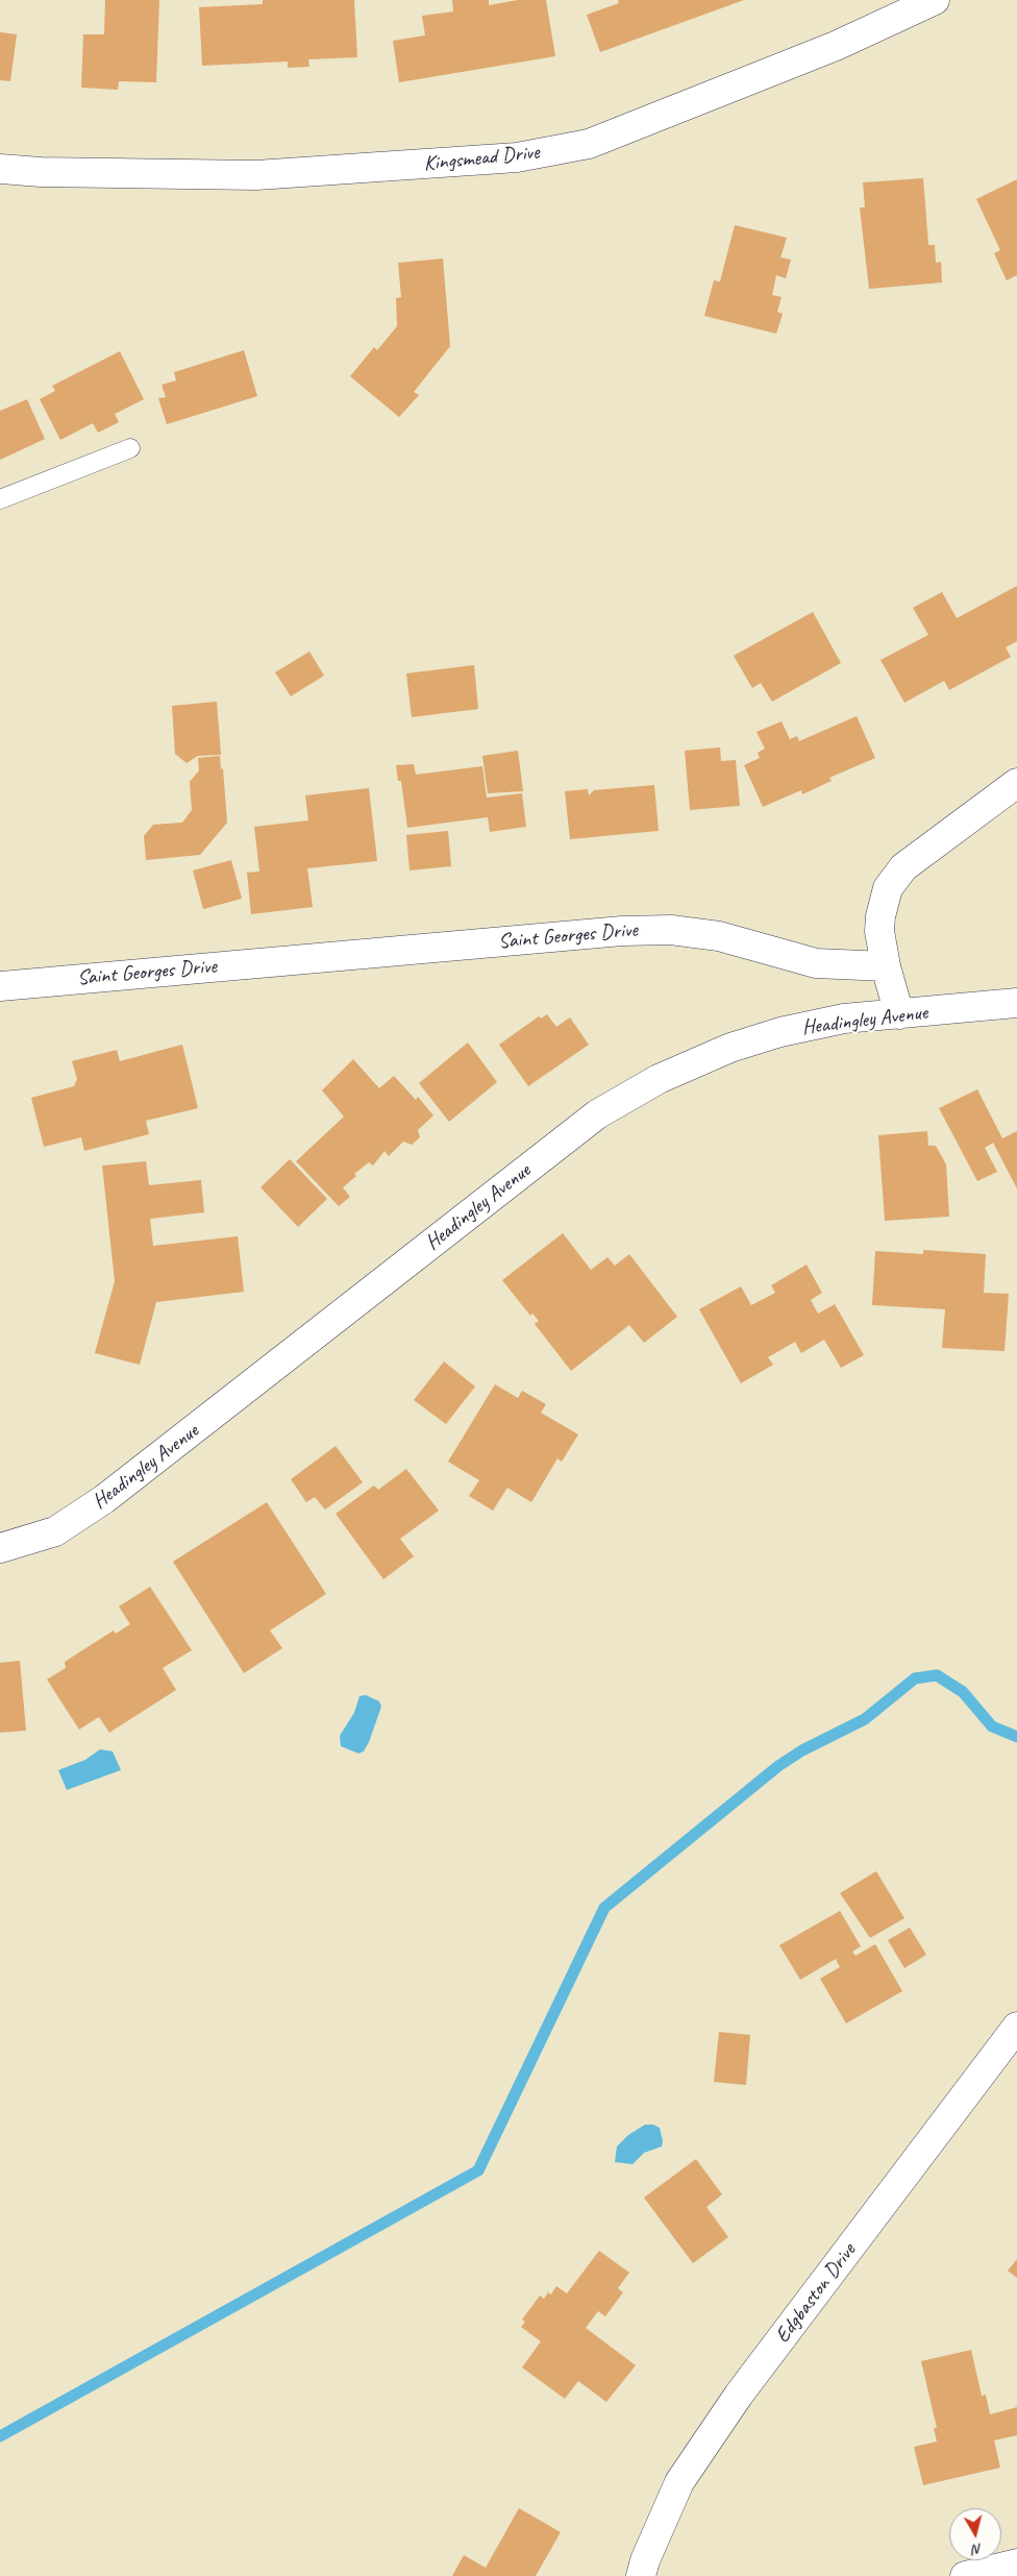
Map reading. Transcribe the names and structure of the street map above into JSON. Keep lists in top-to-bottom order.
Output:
{
  "streets": {
    "street": [
      "Kingsmead Drive",
      "Saint Georges Drive",
      "Headingley Avenue",
      "Edgbaston Drive"
    ]
  },
  "north": "bottom"
}
